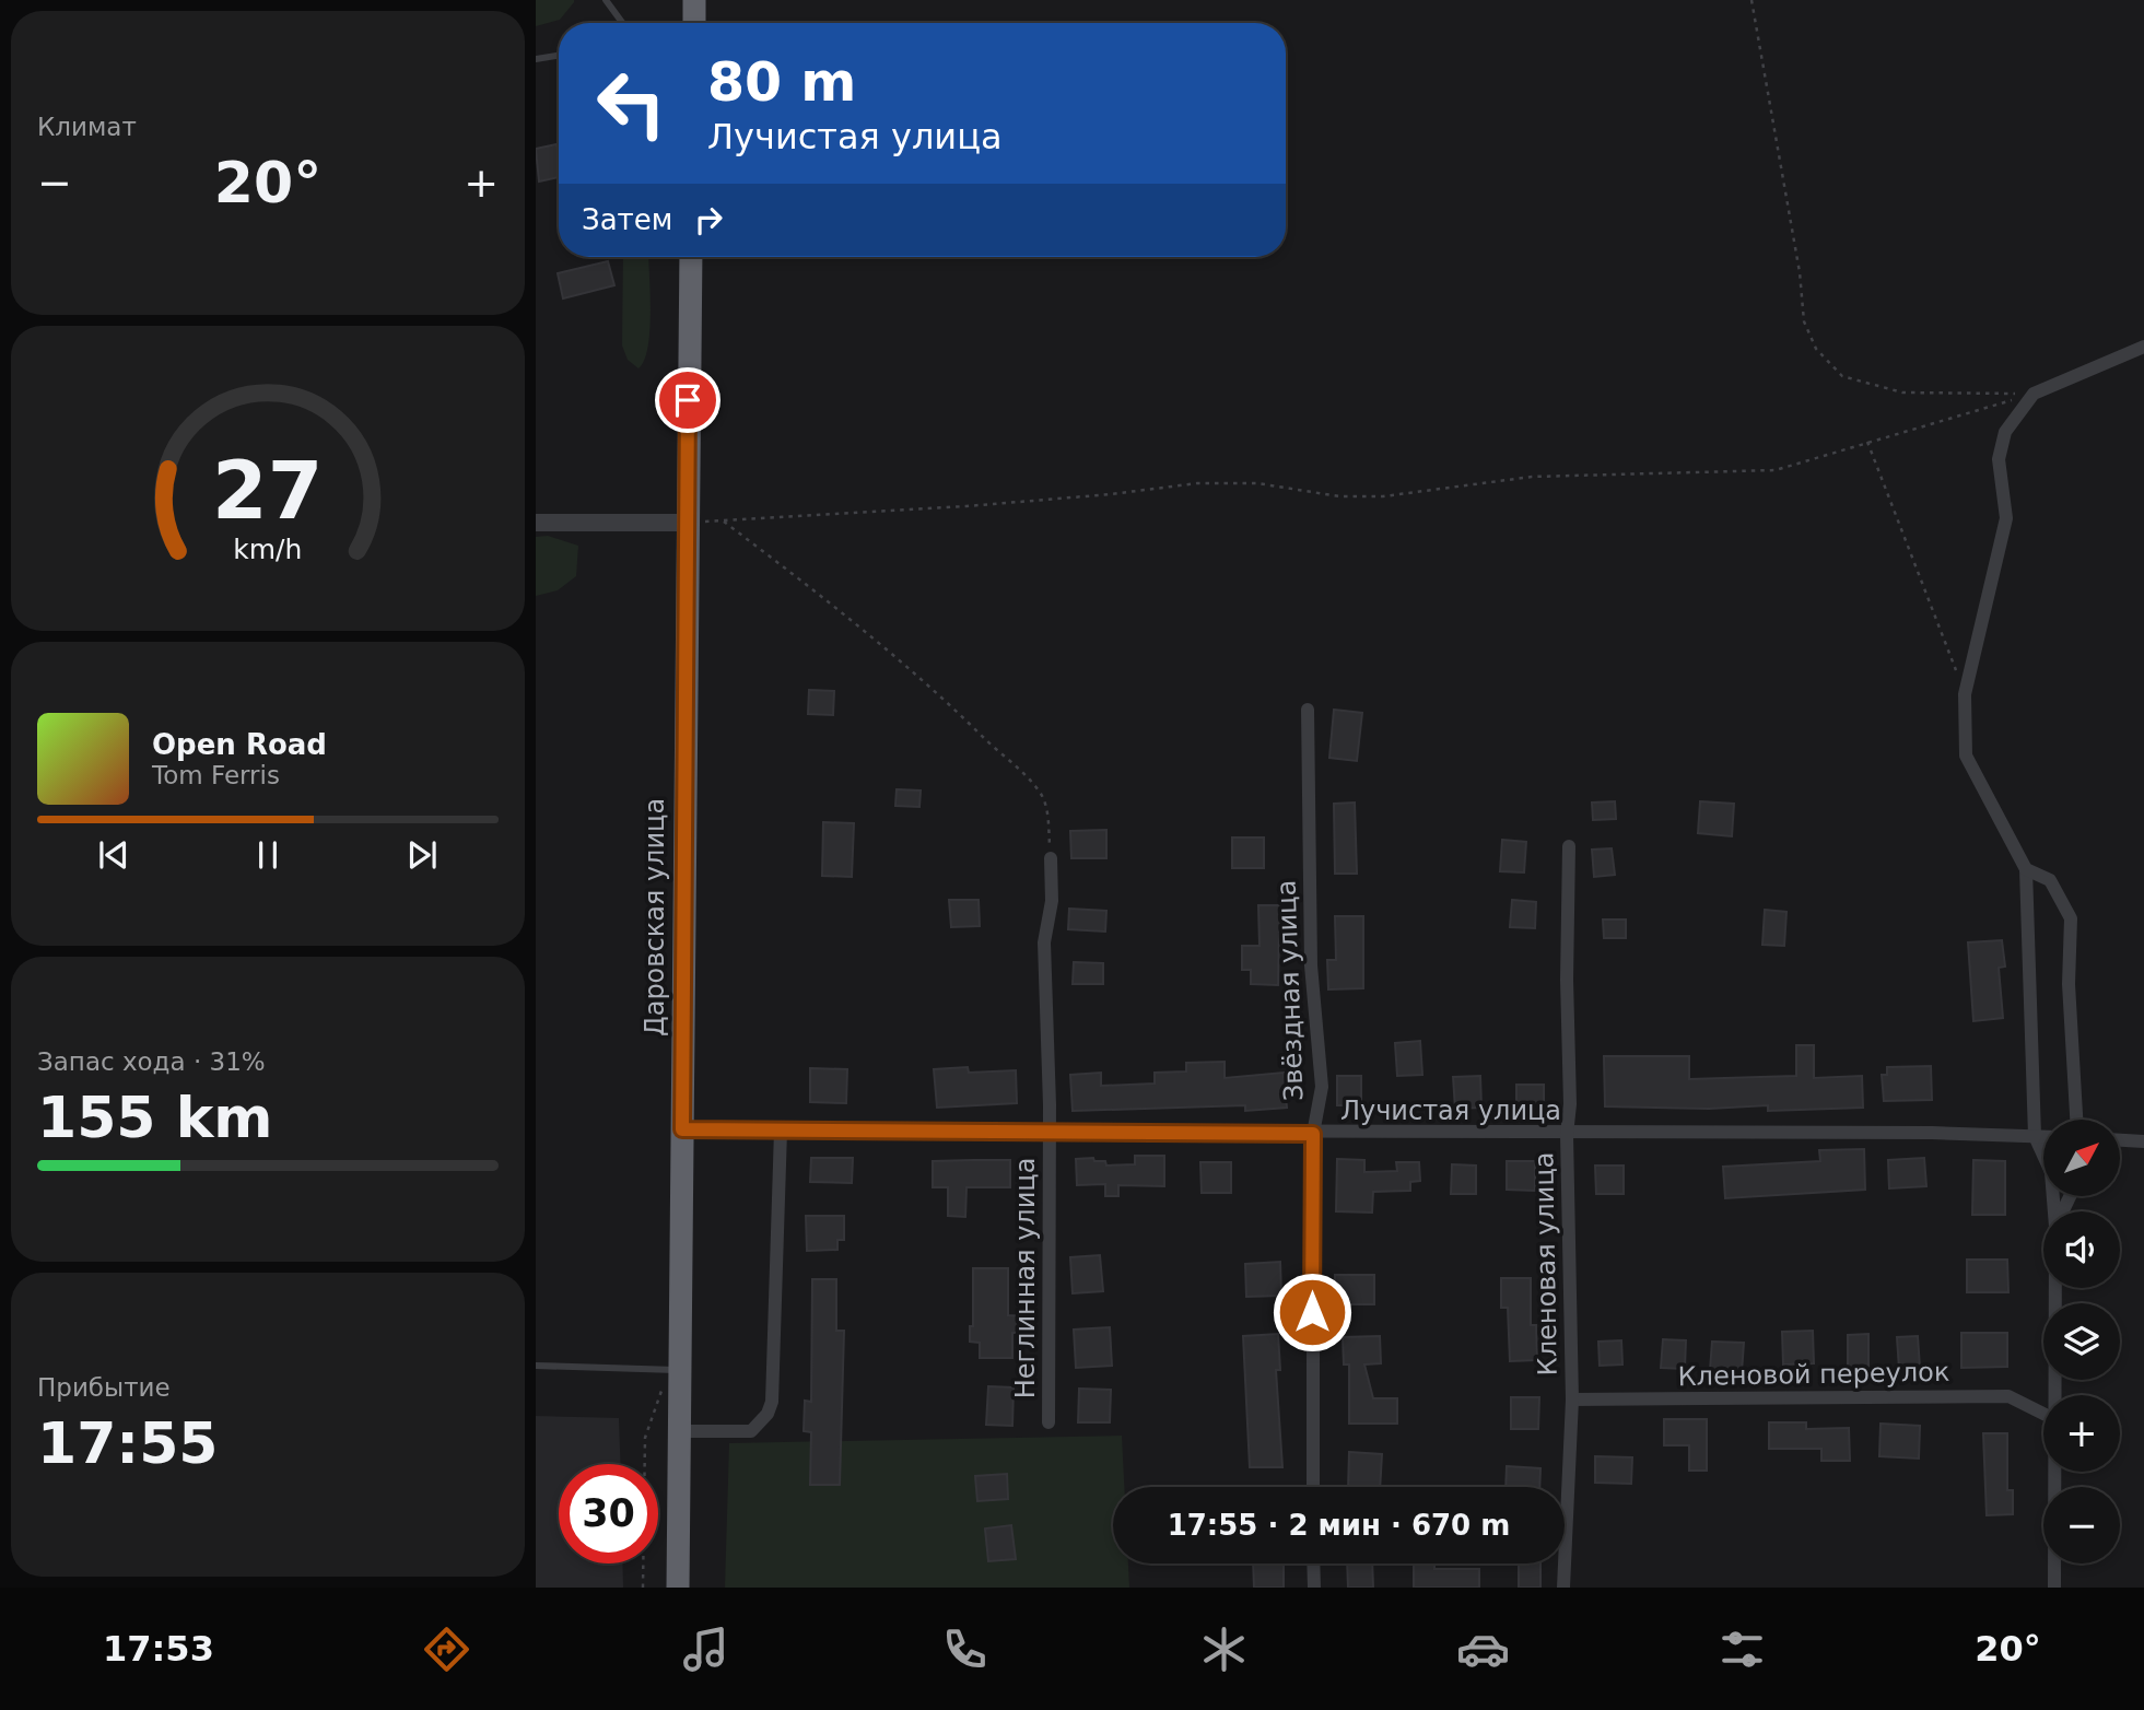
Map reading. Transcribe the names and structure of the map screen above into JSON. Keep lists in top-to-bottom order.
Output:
{
  "streets": {
    "highway": ["Даровская улица"],
    "street": [
      "Звёздная улица",
      "Лучистая улица",
      "Кленовая улица",
      "Неглинная улица",
      "Кленовой переулок"
    ]
  },
  "crossings": [
    ["Даровская улица", "Лучистая улица"],
    ["Звёздная улица", "Лучистая улица"],
    ["Лучистая улица", "Кленовая улица"],
    ["Лучистая улица", "Неглинная улица"],
    ["Кленовая улица", "Кленовой переулок"]
  ],
  "north": "top right",
  "page": {
    "tile": [
      "Климат",
      ["Запас хода · 31%", "155 km"],
      ["Прибытие", "17:55"]
    ],
    "turn": ["80 m", "Лучистая улица"],
    "heat": ["−", "20°", "+"],
    "then": "Затем",
    "song": ["Open Road", "Tom Ferris"],
    "map_buttons": ["+", "−"],
    "limit": "30",
    "trip": "17:55 · 2 мин · 670 m",
    "tabs": ["17:53", "20°"],
    "gauge": ["27", "km/h"]
  }
}
